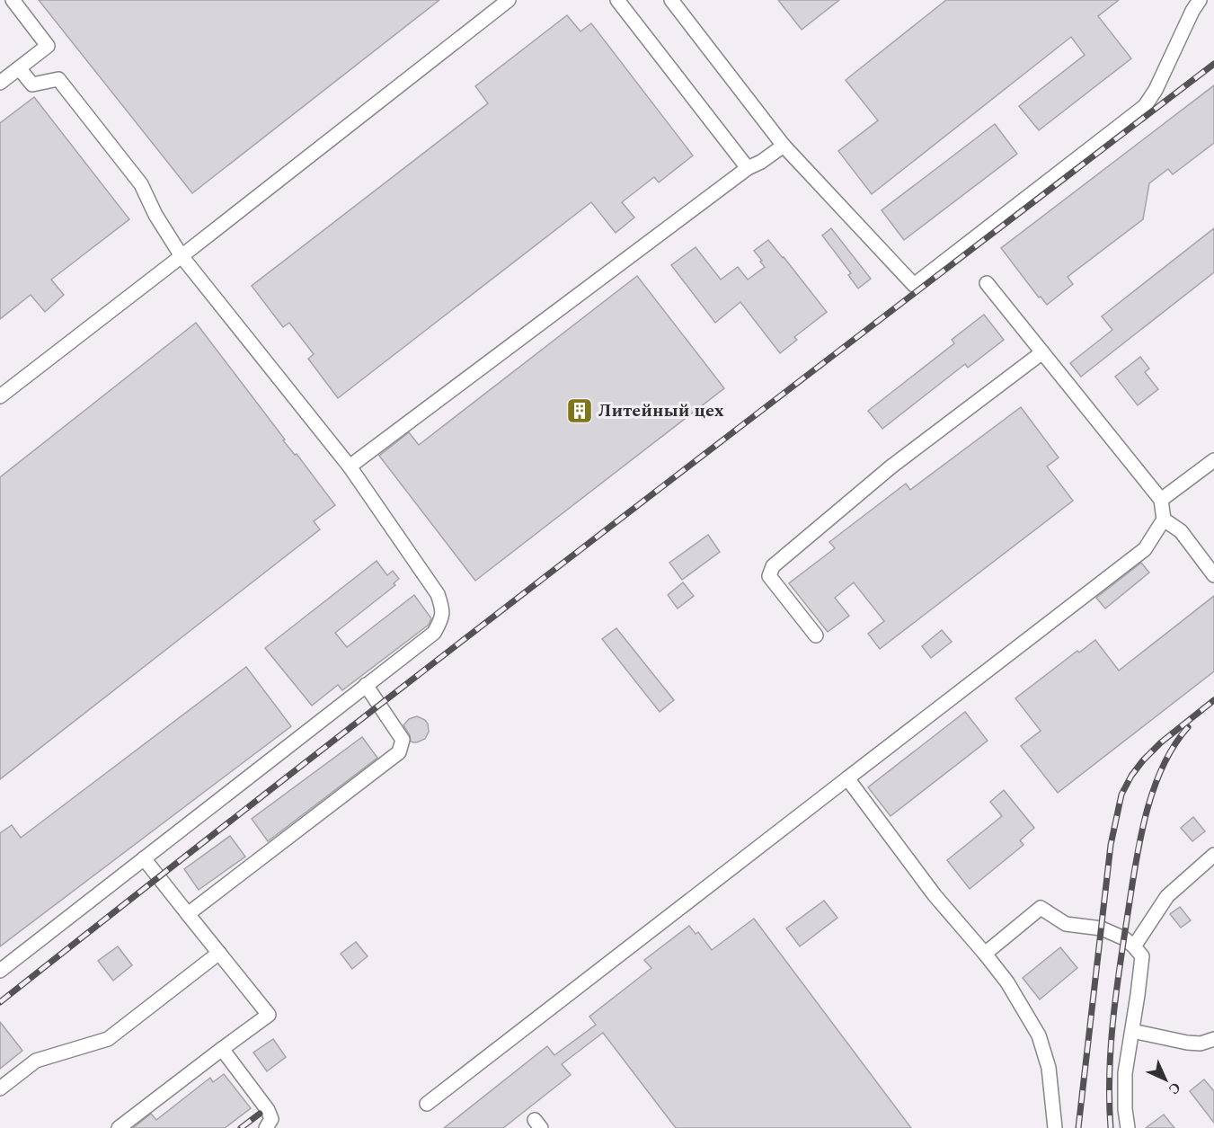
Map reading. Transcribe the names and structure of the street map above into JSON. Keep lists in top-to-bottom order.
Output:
{
  "places": {
    "building": ["Литейный цех"]
  },
  "north": "bottom right"
}
